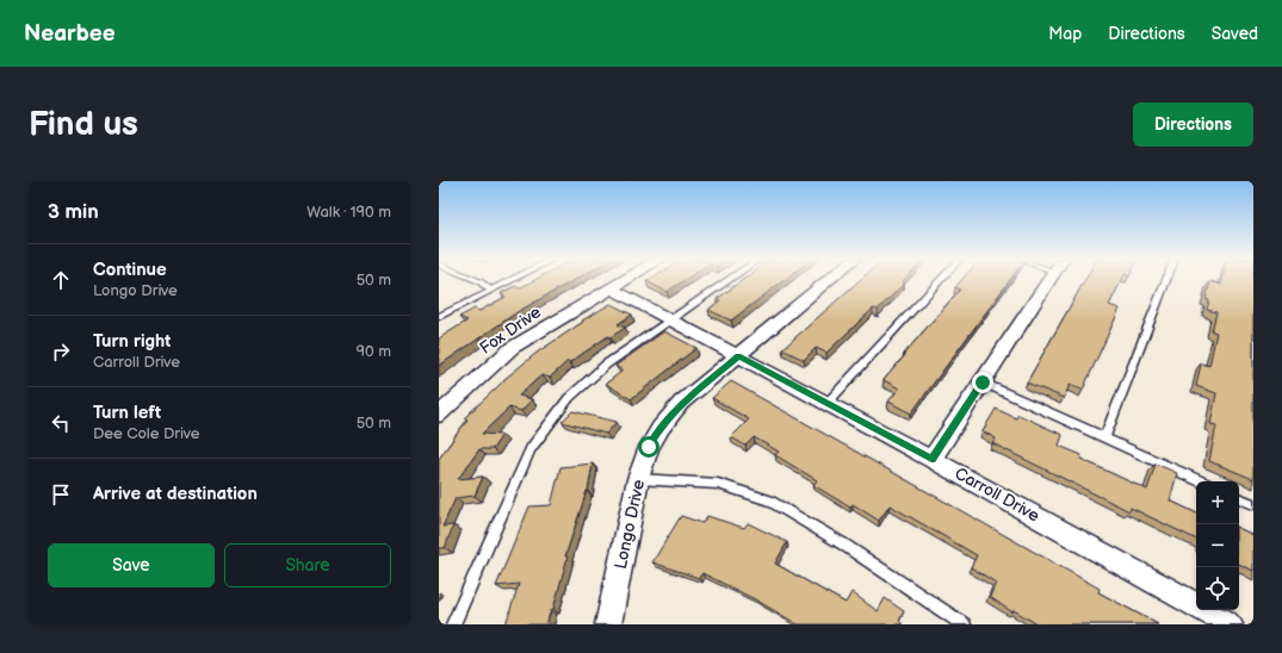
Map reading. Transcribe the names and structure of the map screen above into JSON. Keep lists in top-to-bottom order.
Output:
{
  "streets": {
    "street": ["Fox Drive", "Carroll Drive", "Longo Drive"]
  },
  "crossings": [
    ["Fox Drive", "Carroll Drive"],
    ["Carroll Drive", "Longo Drive"]
  ],
  "page": {
    "header": "Nearbee",
    "nav": ["Map", "Directions", "Saved"],
    "buttons": [
      "Directions",
      ["Save", "Share"]
    ],
    "title": "Find us",
    "heading": ["3 min", "Walk · 190 m"],
    "list": [
      ["Continue", "Longo Drive", "50 m"],
      ["Turn right", "Carroll Drive", "90 m"],
      ["Turn left", "Dee Cole Drive", "50 m"],
      "Arrive at destination"
    ],
    "map_buttons": ["+", "−"]
  }
}
